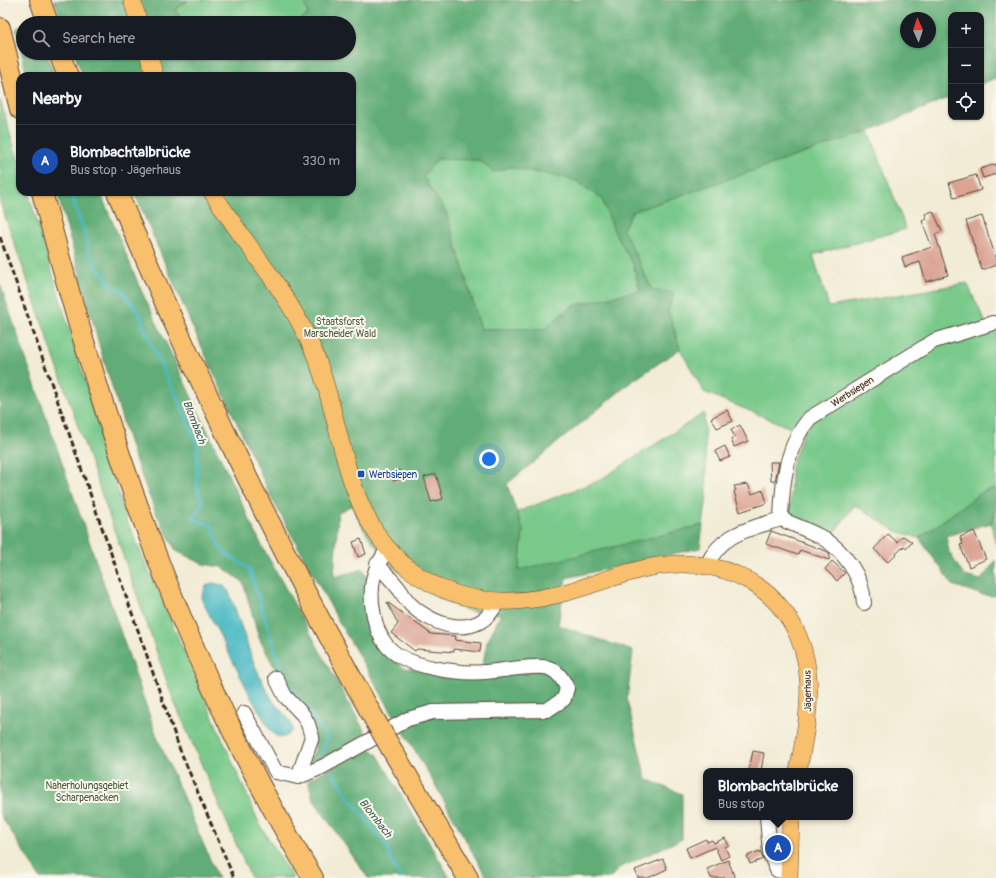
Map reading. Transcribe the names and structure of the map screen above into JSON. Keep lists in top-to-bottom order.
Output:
{
  "streets": {
    "main road": ["Jägerhaus"],
    "street": ["Werbsiepen"]
  },
  "water": ["Blombach"],
  "parks": ["Staatsforst Marscheider Wald", "Naherholungsgebiet Scharpenacken"],
  "places": {
    "transit": ["Werbsiepen"]
  },
  "north": "top",
  "page": {
    "map_buttons": ["+", "−"],
    "search": "Search here",
    "heading": "Nearby",
    "list": [
      {
        "mark": "A",
        "name": "Blombachtalbrücke",
        "note": "Bus stop · Jägerhaus",
        "value": "330 m"
      }
    ],
    "popup": ["Blombachtalbrücke", "Bus stop"],
    "pins": "A"
  }
}
